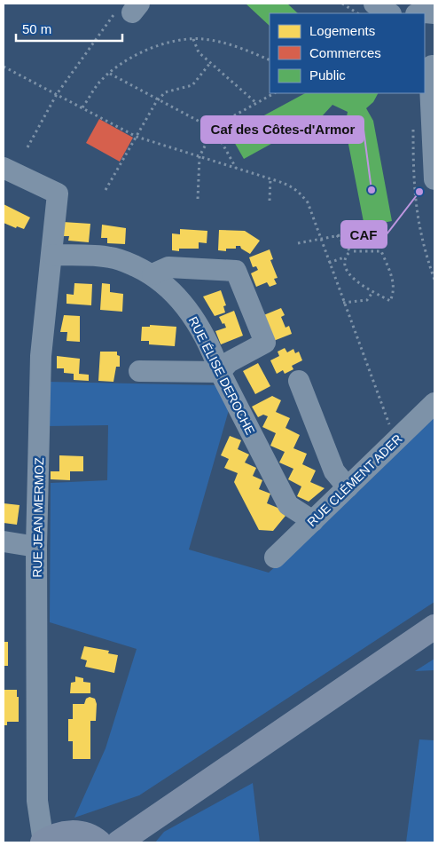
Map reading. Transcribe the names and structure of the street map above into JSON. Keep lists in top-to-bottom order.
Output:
{
  "streets": {
    "street": ["RUE ÉLISE DEROCHE", "RUE CLÉMENT ADER", "RUE JEAN MERMOZ"]
  },
  "crossings": [
    ["RUE ÉLISE DEROCHE", "RUE CLÉMENT ADER"],
    ["RUE ÉLISE DEROCHE", "RUE JEAN MERMOZ"]
  ],
  "places": ["Caf des Côtes-d'Armor", "CAF"],
  "legend": ["Logements", "Commerces", "Public"],
  "scale_bar": "50 m"
}
